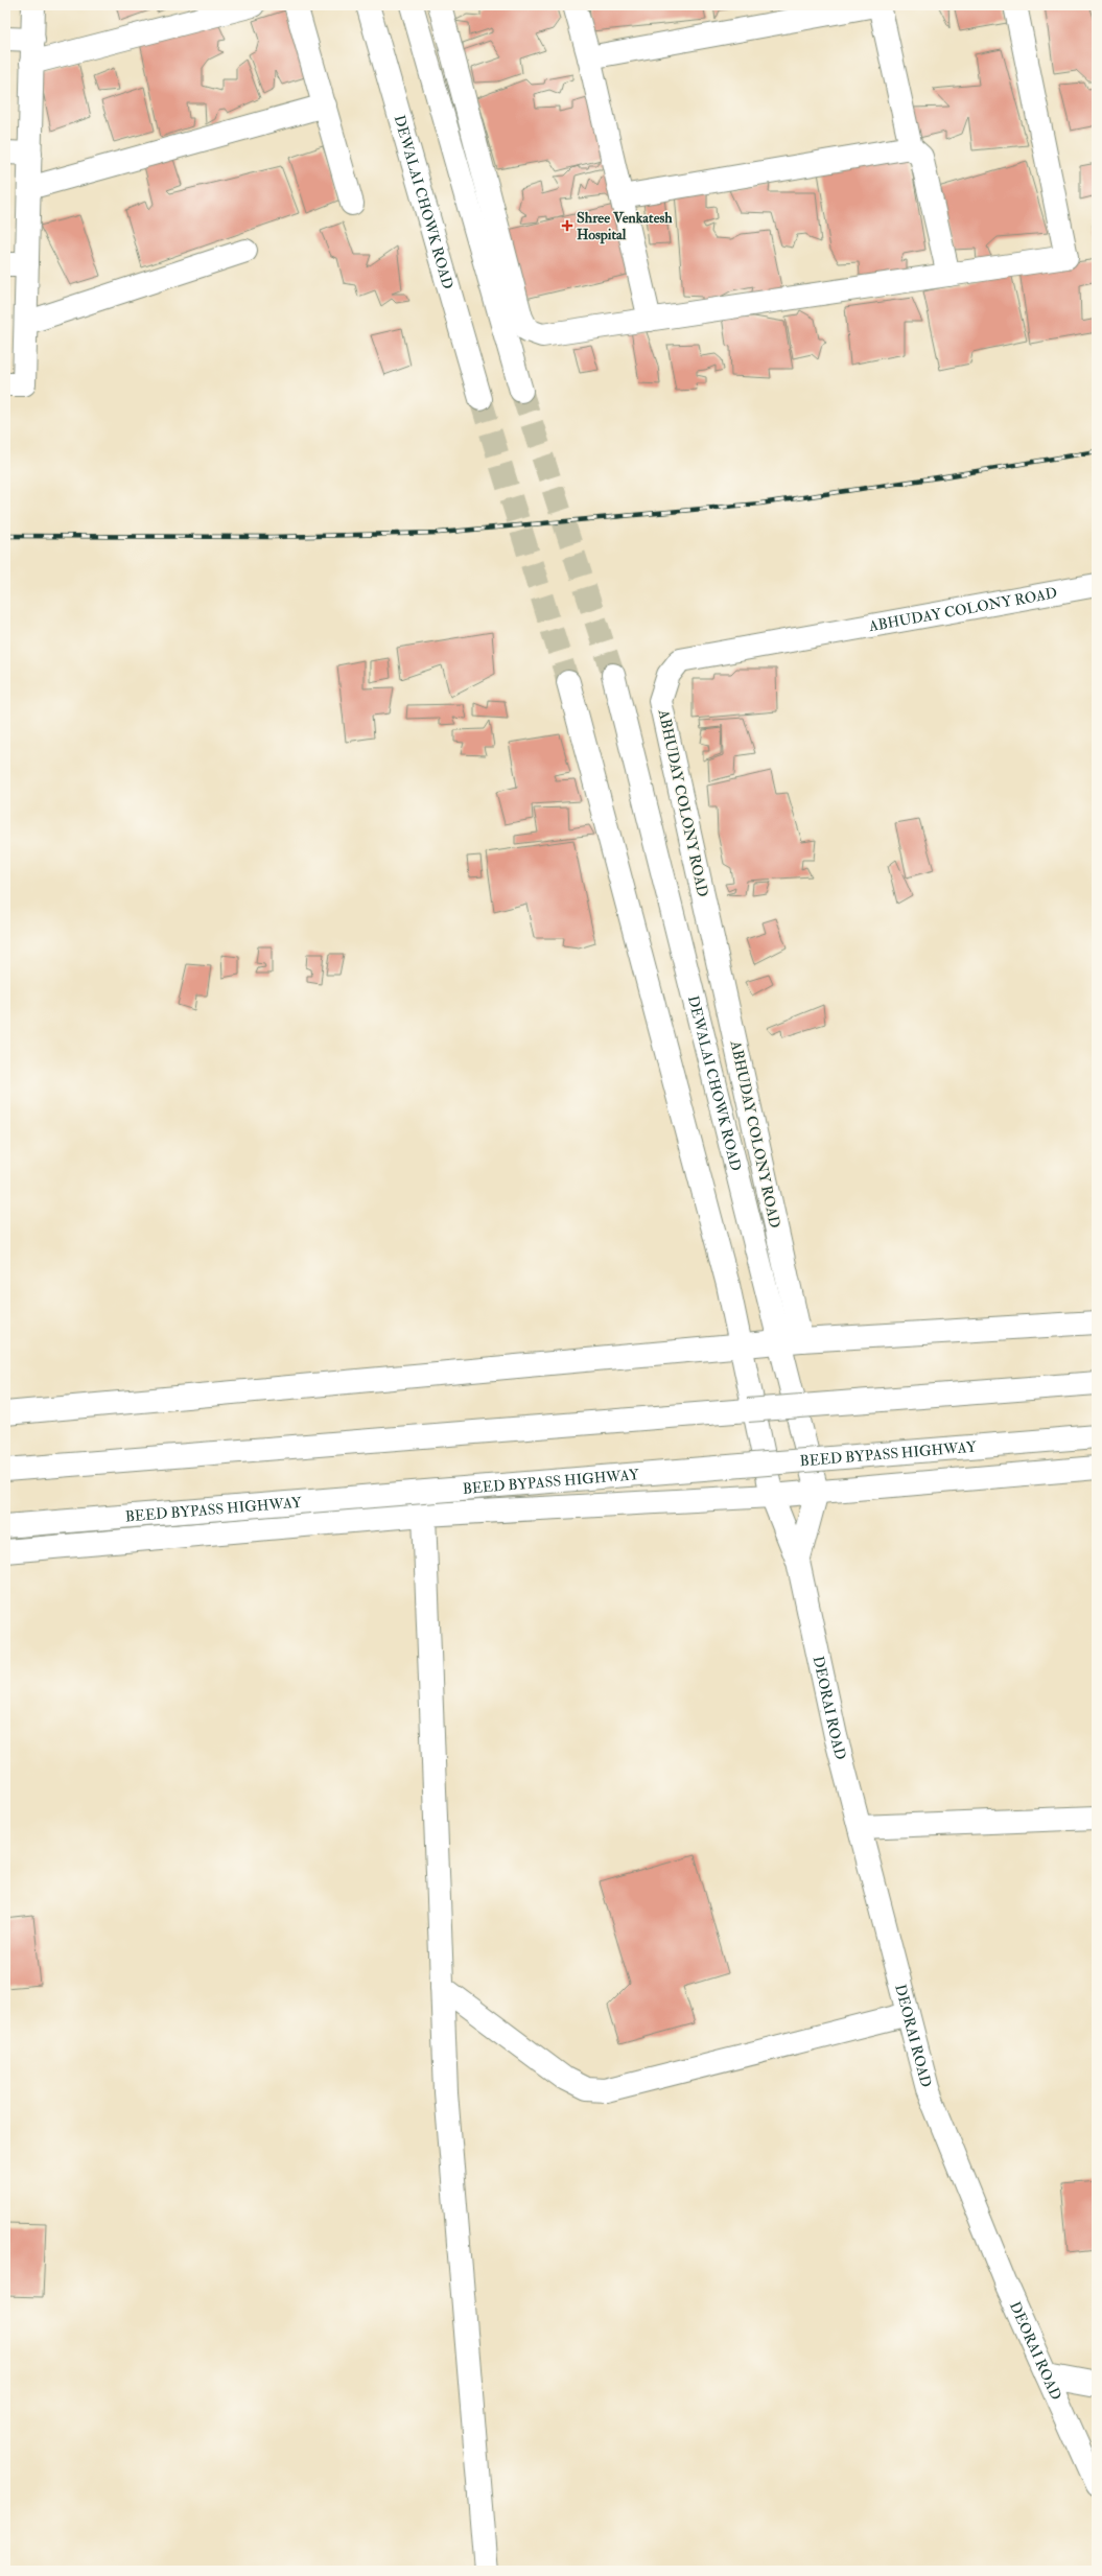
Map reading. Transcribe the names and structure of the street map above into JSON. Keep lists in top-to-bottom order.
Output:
{
  "streets": {
    "main road": [
      "DEWALAI CHOWK ROAD",
      "ABHUDAY COLONY ROAD",
      "BEED BYPASS HIGHWAY",
      "DEORAI ROAD"
    ]
  },
  "crossings": [
    ["DEWALAI CHOWK ROAD", "ABHUDAY COLONY ROAD"]
  ],
  "places": {
    "health": ["Shree Venkatesh Hospital"]
  }
}
